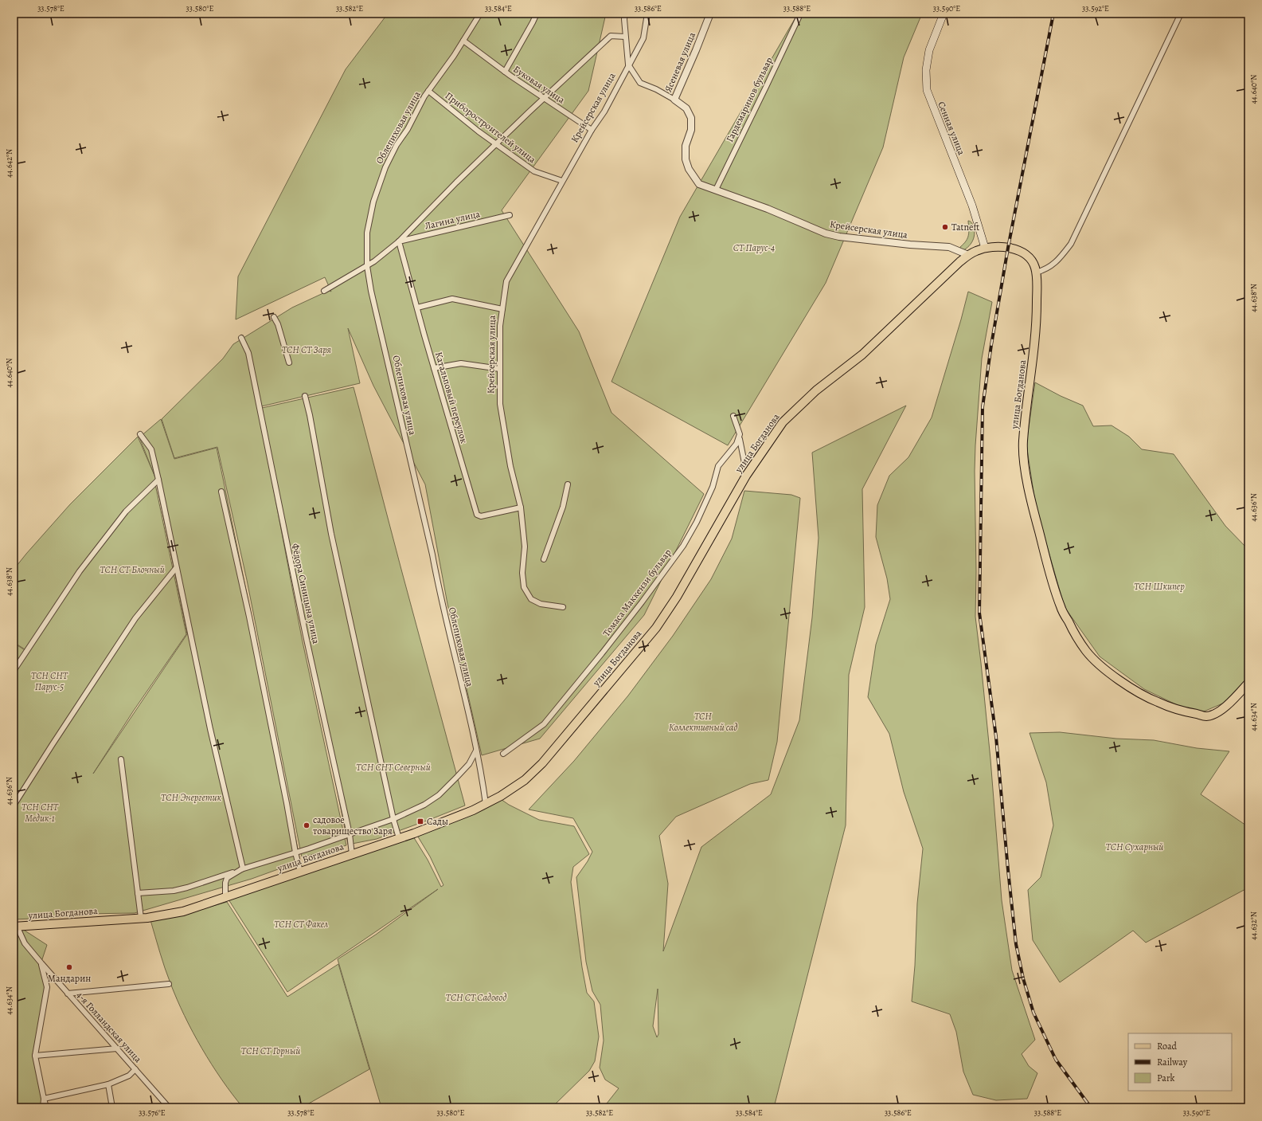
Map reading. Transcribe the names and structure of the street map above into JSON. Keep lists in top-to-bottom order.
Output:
{
  "streets": {
    "main road": ["Сенная улица", "улица Богданова"],
    "street": [
      "Ясеневая улица",
      "Буковая улица",
      "Гардемаринов бульвар",
      "Крейсерская улица",
      "Облепиховая улица",
      "Приборостроителей улица",
      "Лагина улица",
      "Катальповый переулок",
      "Томаса Маккензи бульвар",
      "Фёдора Синицына улица",
      "4-я Голландская улица"
    ]
  },
  "crossings": [
    ["Ясеневая улица", "Крейсерская улица"],
    ["Буковая улица", "Крейсерская улица"],
    ["Буковая улица", "Облепиховая улица"],
    ["Гардемаринов бульвар", "Крейсерская улица"],
    ["Крейсерская улица", "Приборостроителей улица"],
    ["Крейсерская улица", "улица Богданова"],
    ["Крейсерская улица", "Катальповый переулок"],
    ["Облепиховая улица", "Приборостроителей улица"],
    ["Облепиховая улица", "улица Богданова"],
    ["Сенная улица", "улица Богданова"],
    ["Лагина улица", "Катальповый переулок"],
    ["улица Богданова", "Фёдора Синицына улица"],
    ["улица Богданова", "4-я Голландская улица"]
  ],
  "parks": [
    "СТ Парус-4",
    "ТСН СТ Заря",
    "ТСН СТ Блочный",
    "ТСН Шкипер",
    "ТСН СНТ Парус-5",
    "ТСН Коллективный сад",
    "ТСН СНТ Северный",
    "ТСН Энергетик",
    "ТСН СНТ Медик-1",
    "ТСН Сухарный",
    "ТСН СТ Факел",
    "ТСН СТ Садовод",
    "ТСН СТ Горный"
  ],
  "places": {
    "other": ["Tatneft", "садовое товарищество Заря", "Мандарин"],
    "transit": ["Сады"]
  },
  "legend": ["Road", "Railway", "Park"],
  "coordinates": [
    "33.578°E",
    "33.580°E",
    "33.582°E",
    "33.584°E",
    "33.586°E",
    "33.588°E",
    "33.590°E",
    "33.592°E",
    "44.640°N",
    "44.642°N",
    "44.638°N",
    "44.636°N",
    "44.634°N",
    "44.632°N",
    "33.576°E"
  ]
}
